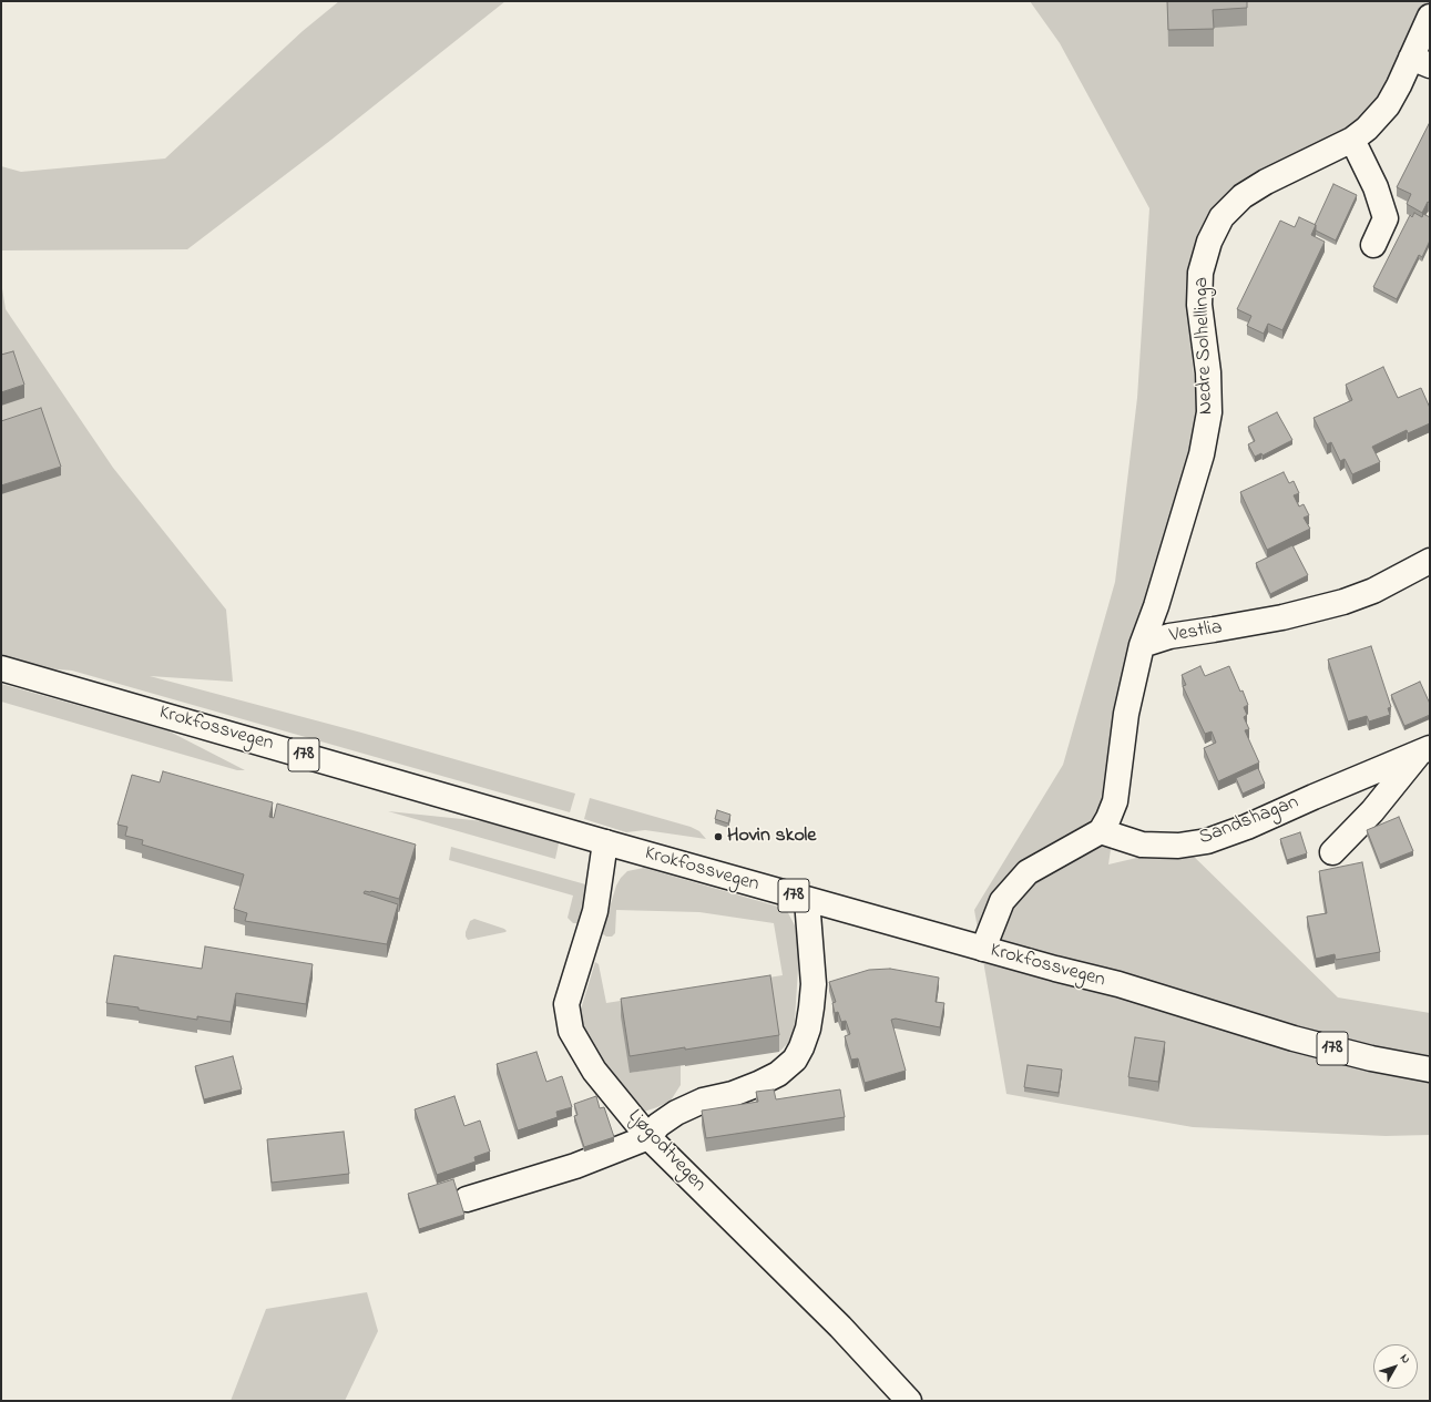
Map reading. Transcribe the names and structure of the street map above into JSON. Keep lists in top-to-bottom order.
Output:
{
  "streets": {
    "street": [
      "Nedre Solhellinga",
      "Vestlia",
      "Krokfossvegen",
      "178",
      "Sandshagan",
      "Ljøgodtvegen"
    ]
  },
  "crossings": [
    ["Nedre Solhellinga", "Vestlia"],
    ["Vestlia", "Sandshagan"],
    ["Krokfossvegen", "Ljøgodtvegen"]
  ],
  "places": ["Hovin skole"],
  "north": "top right"
}
